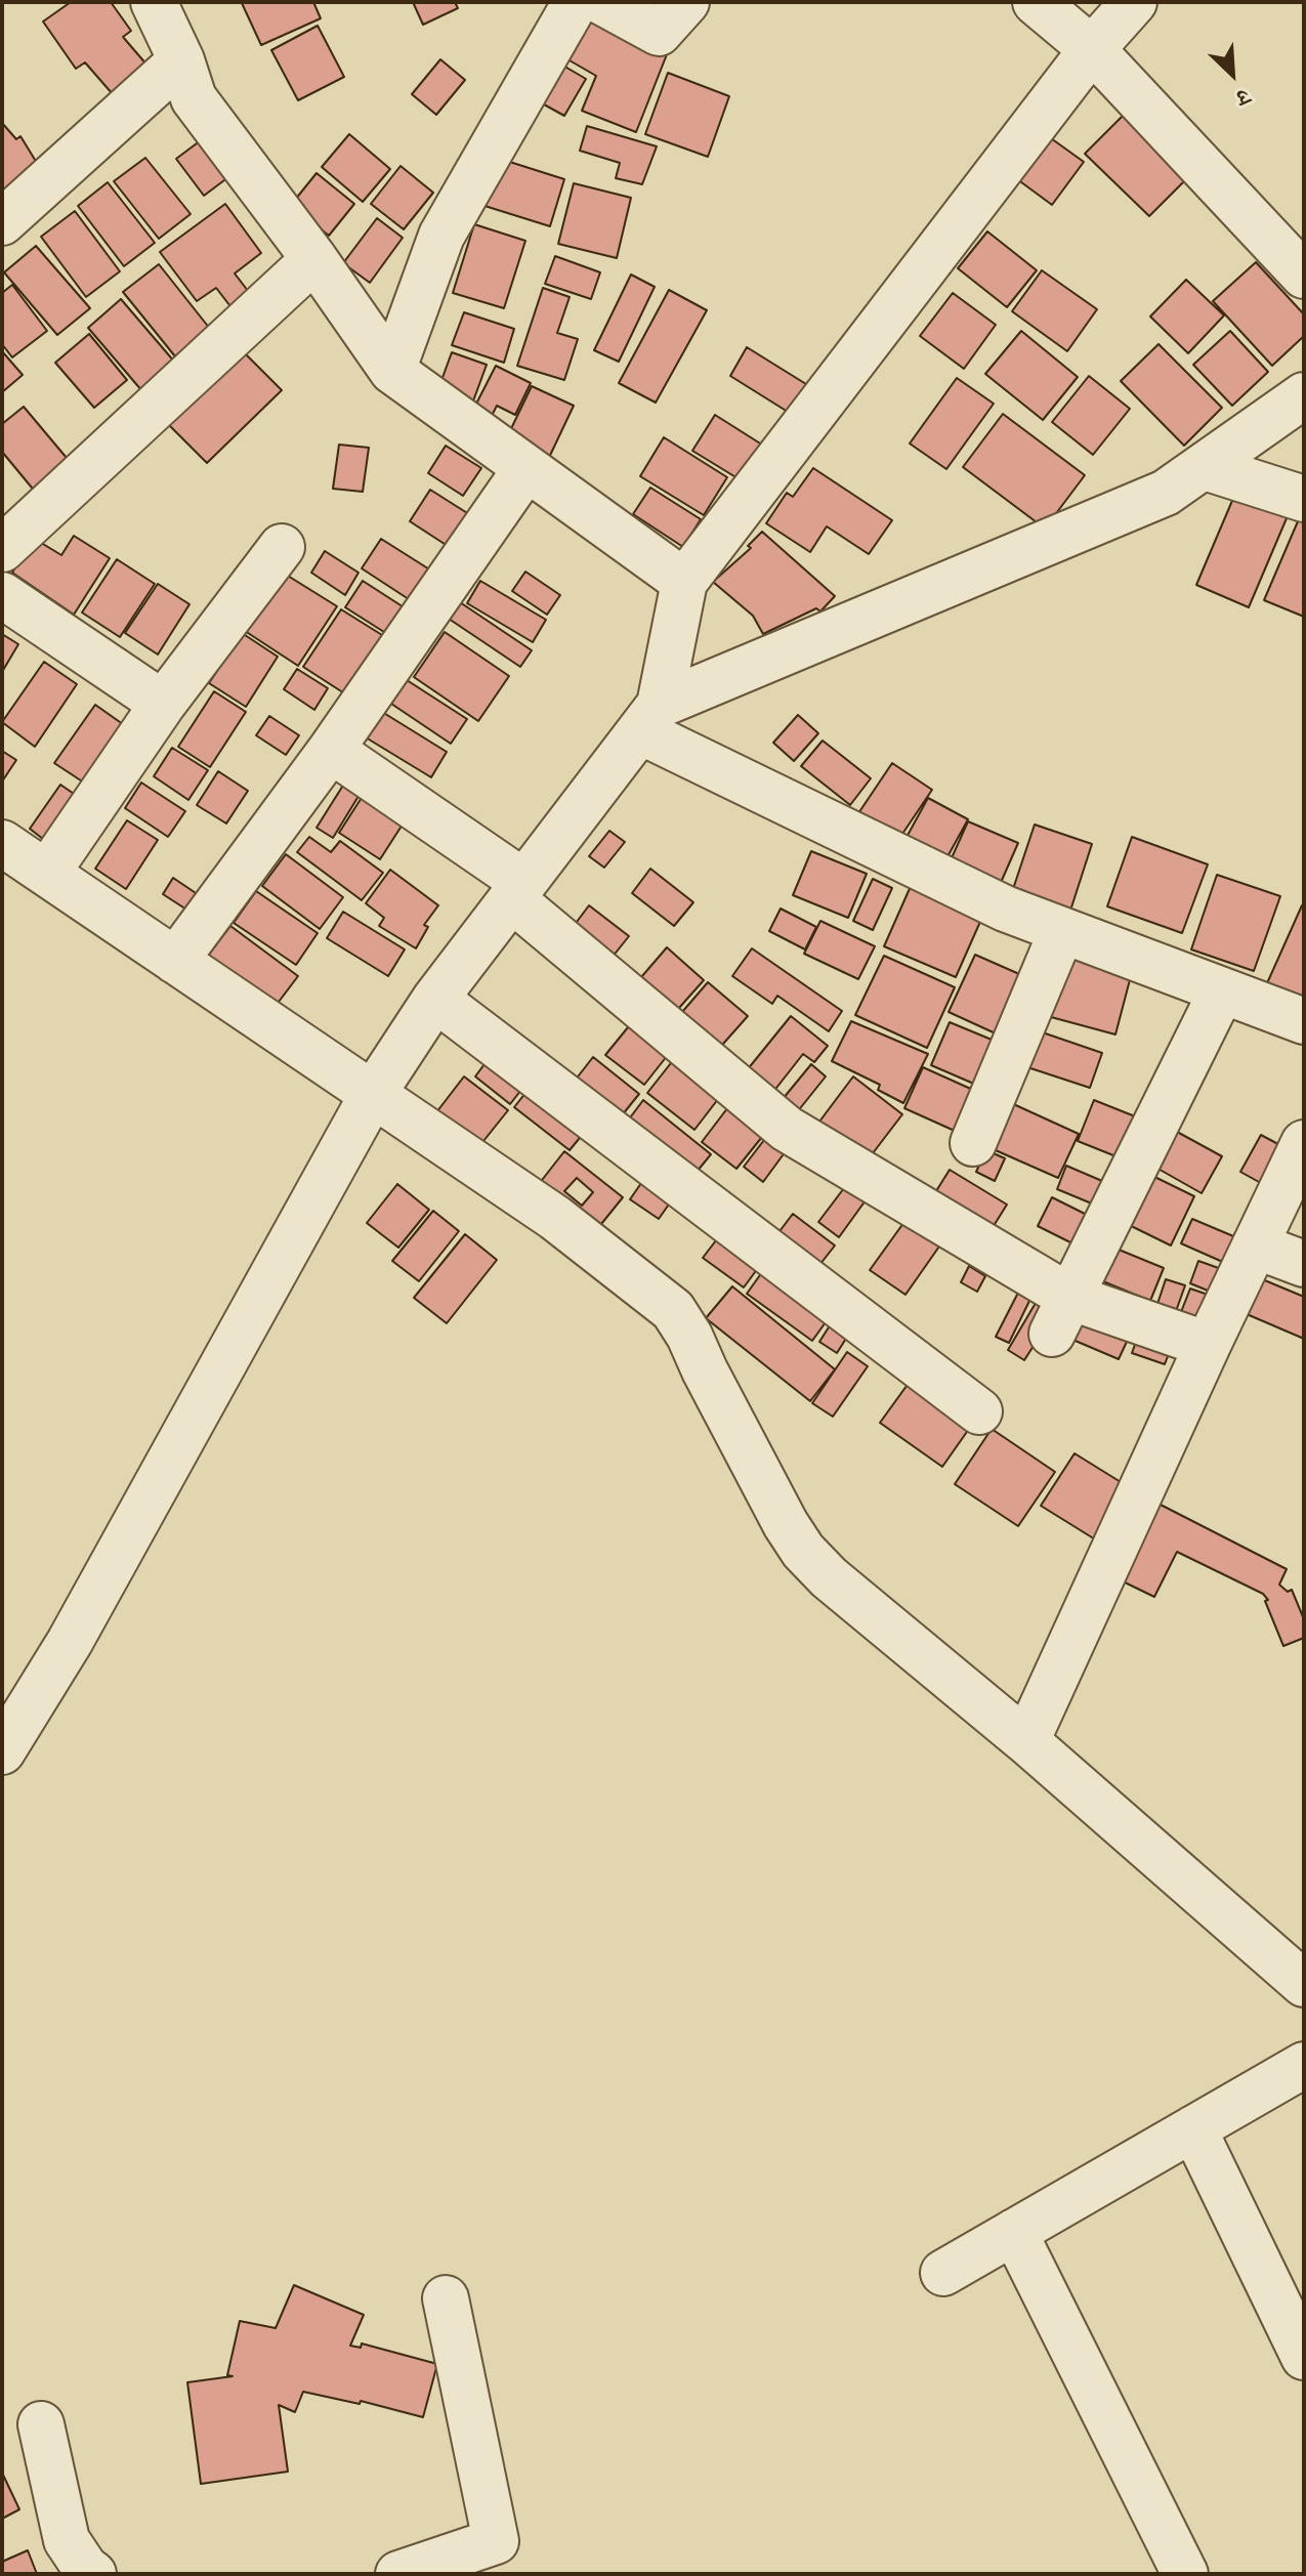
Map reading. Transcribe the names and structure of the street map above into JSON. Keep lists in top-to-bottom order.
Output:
{
  "north": "bottom right"
}
